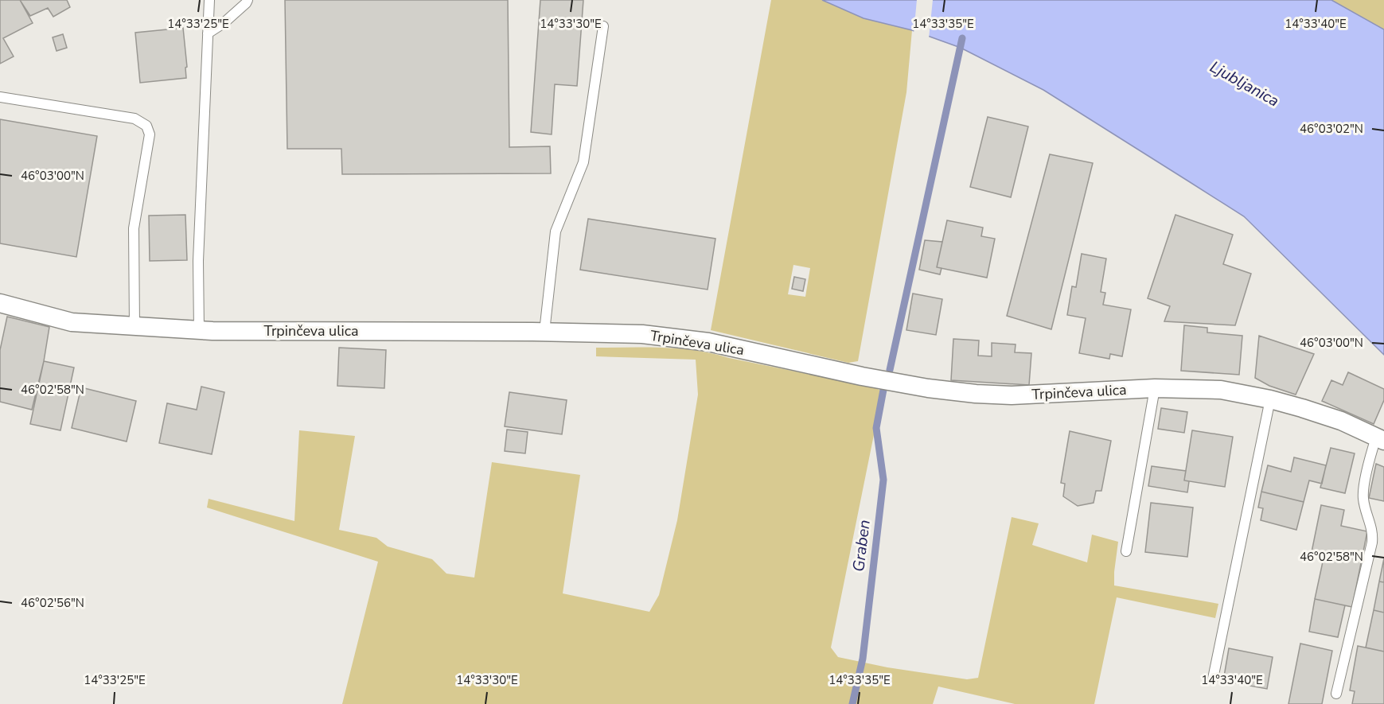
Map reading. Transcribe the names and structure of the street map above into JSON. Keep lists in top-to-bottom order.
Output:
{
  "streets": {
    "street": ["Trpinčeva ulica"]
  },
  "water": ["Ljubljanica", "Graben"],
  "coordinates": [
    "14°33'25\"E",
    "14°33'30\"E",
    "14°33'35\"E",
    "14°33'40\"E",
    "46°03'02\"N",
    "46°03'00\"N",
    "46°02'58\"N",
    "46°02'56\"N"
  ]
}
